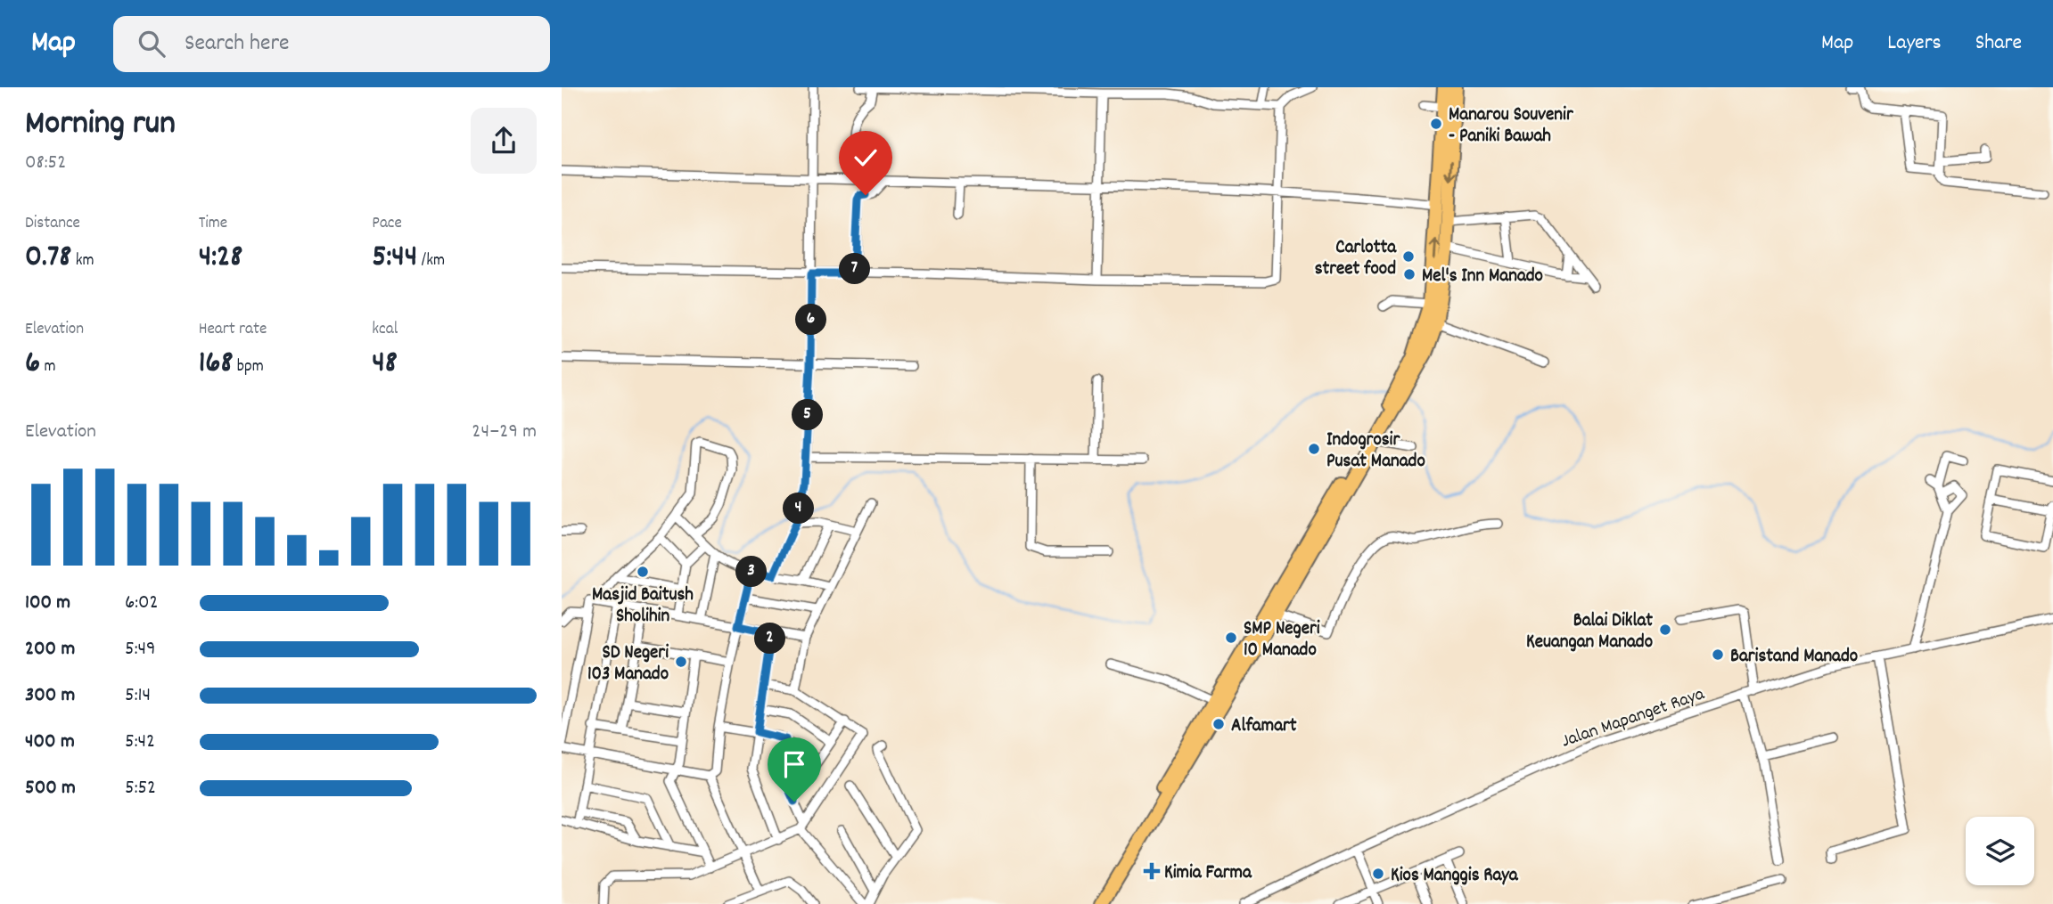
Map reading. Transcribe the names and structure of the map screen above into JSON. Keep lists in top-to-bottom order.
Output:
{
  "streets": {
    "street": ["Jalan Mapanget Raya"]
  },
  "places": {
    "other": [
      "Manarou Souvenir - Paniki Bawah",
      "Carlotta street food",
      "Mel's Inn Manado",
      "Indogrosir Pusat Manado",
      "Masjid Baitush Sholihin",
      "Balai Diklat Keuangan Manado",
      "SMP Negeri 10 Manado",
      "Baristand Manado",
      "SD Negeri 103 Manado",
      "Alfamart",
      "Kios Manggis Raya"
    ],
    "health": ["Kimia Farma"]
  },
  "page": {
    "header": "Map",
    "search": "Search here",
    "nav": ["Map", "Layers", "Share"],
    "heading": ["Morning run", "08:52"],
    "stats": [
      ["Distance", "0.78 km"],
      ["Time", "4:28"],
      ["Pace", "5:44 /km"],
      ["Elevation", "6 m"],
      ["Heart rate", "168 bpm"],
      ["kcal", "48"]
    ],
    "pins": [
      "7",
      "6",
      "5",
      "4",
      "3",
      "2"
    ],
    "chart": ["Elevation", "24–29 m"],
    "list": [
      {
        "name": "100 m",
        "note": "6:02"
      },
      {
        "name": "200 m",
        "note": "5:49"
      },
      {
        "name": "300 m",
        "note": "5:14"
      },
      {
        "name": "400 m",
        "note": "5:42"
      },
      {
        "name": "500 m",
        "note": "5:52"
      }
    ]
  }
}
